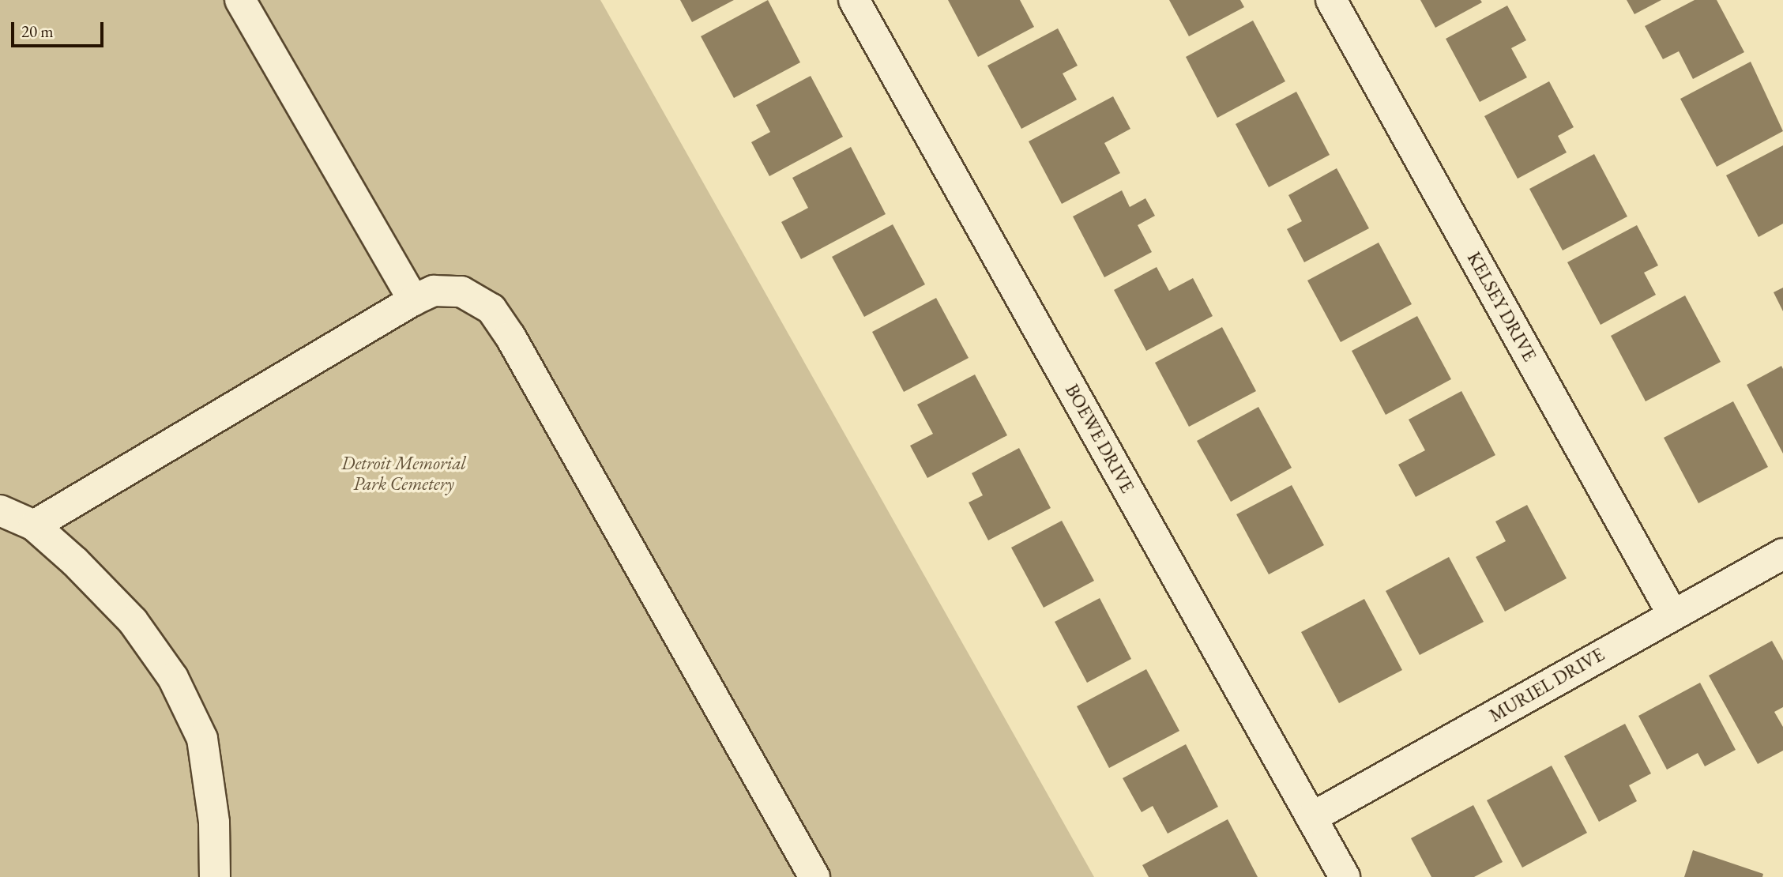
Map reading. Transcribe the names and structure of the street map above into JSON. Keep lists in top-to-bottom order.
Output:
{
  "streets": {
    "street": ["KELSEY DRIVE", "BOEWE DRIVE", "MURIEL DRIVE"]
  },
  "crossings": [
    ["KELSEY DRIVE", "MURIEL DRIVE"],
    ["BOEWE DRIVE", "MURIEL DRIVE"]
  ],
  "parks": ["Detroit Memorial Park Cemetery"],
  "scale_bar": "20 m"
}
